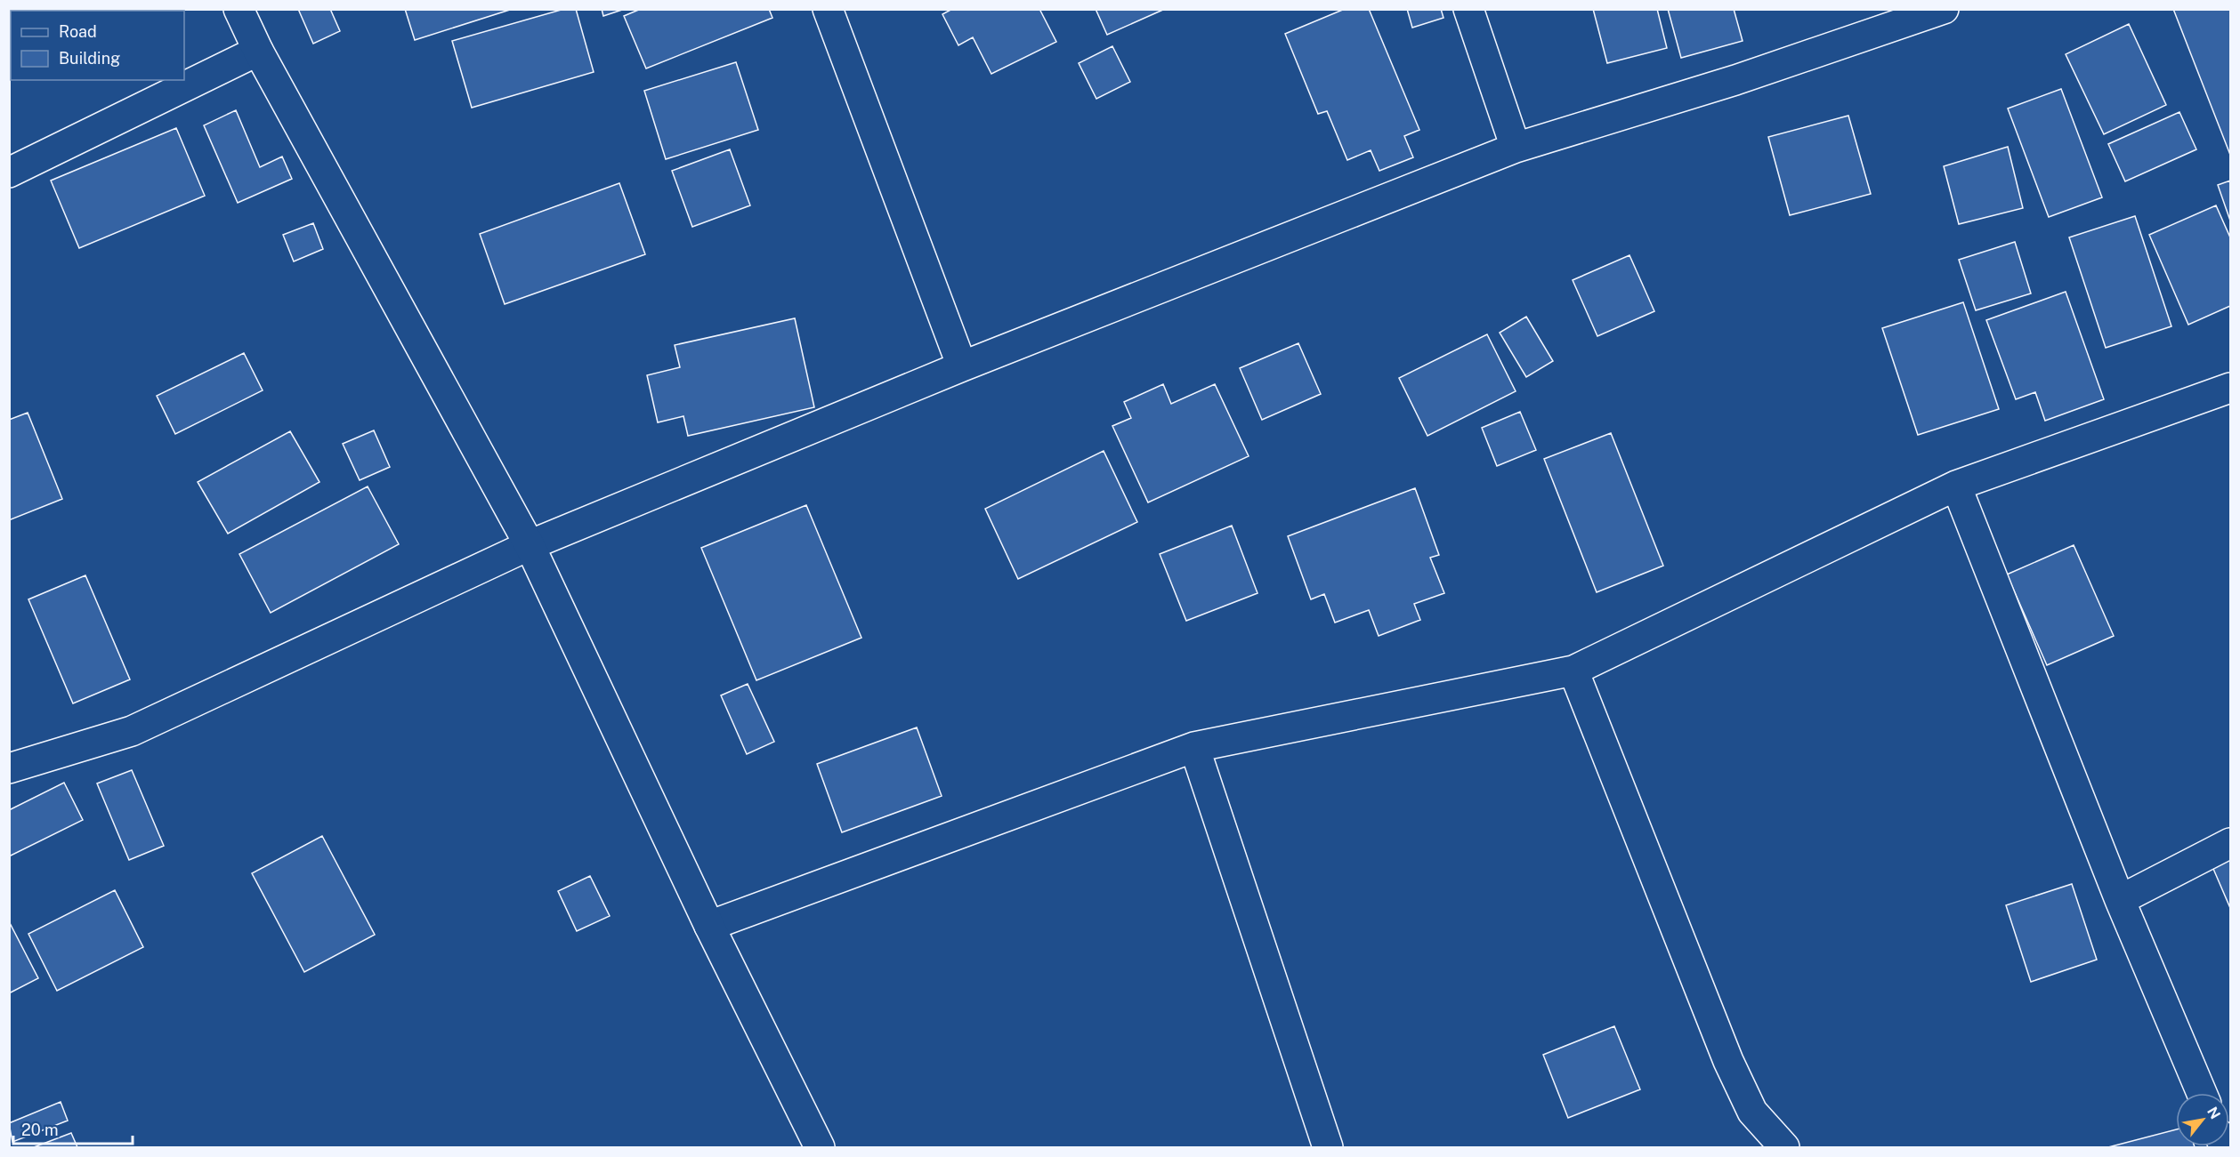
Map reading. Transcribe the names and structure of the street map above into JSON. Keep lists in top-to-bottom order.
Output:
{
  "legend": ["Road", "Building"],
  "scale_bar": "20 m",
  "north": "top right"
}
